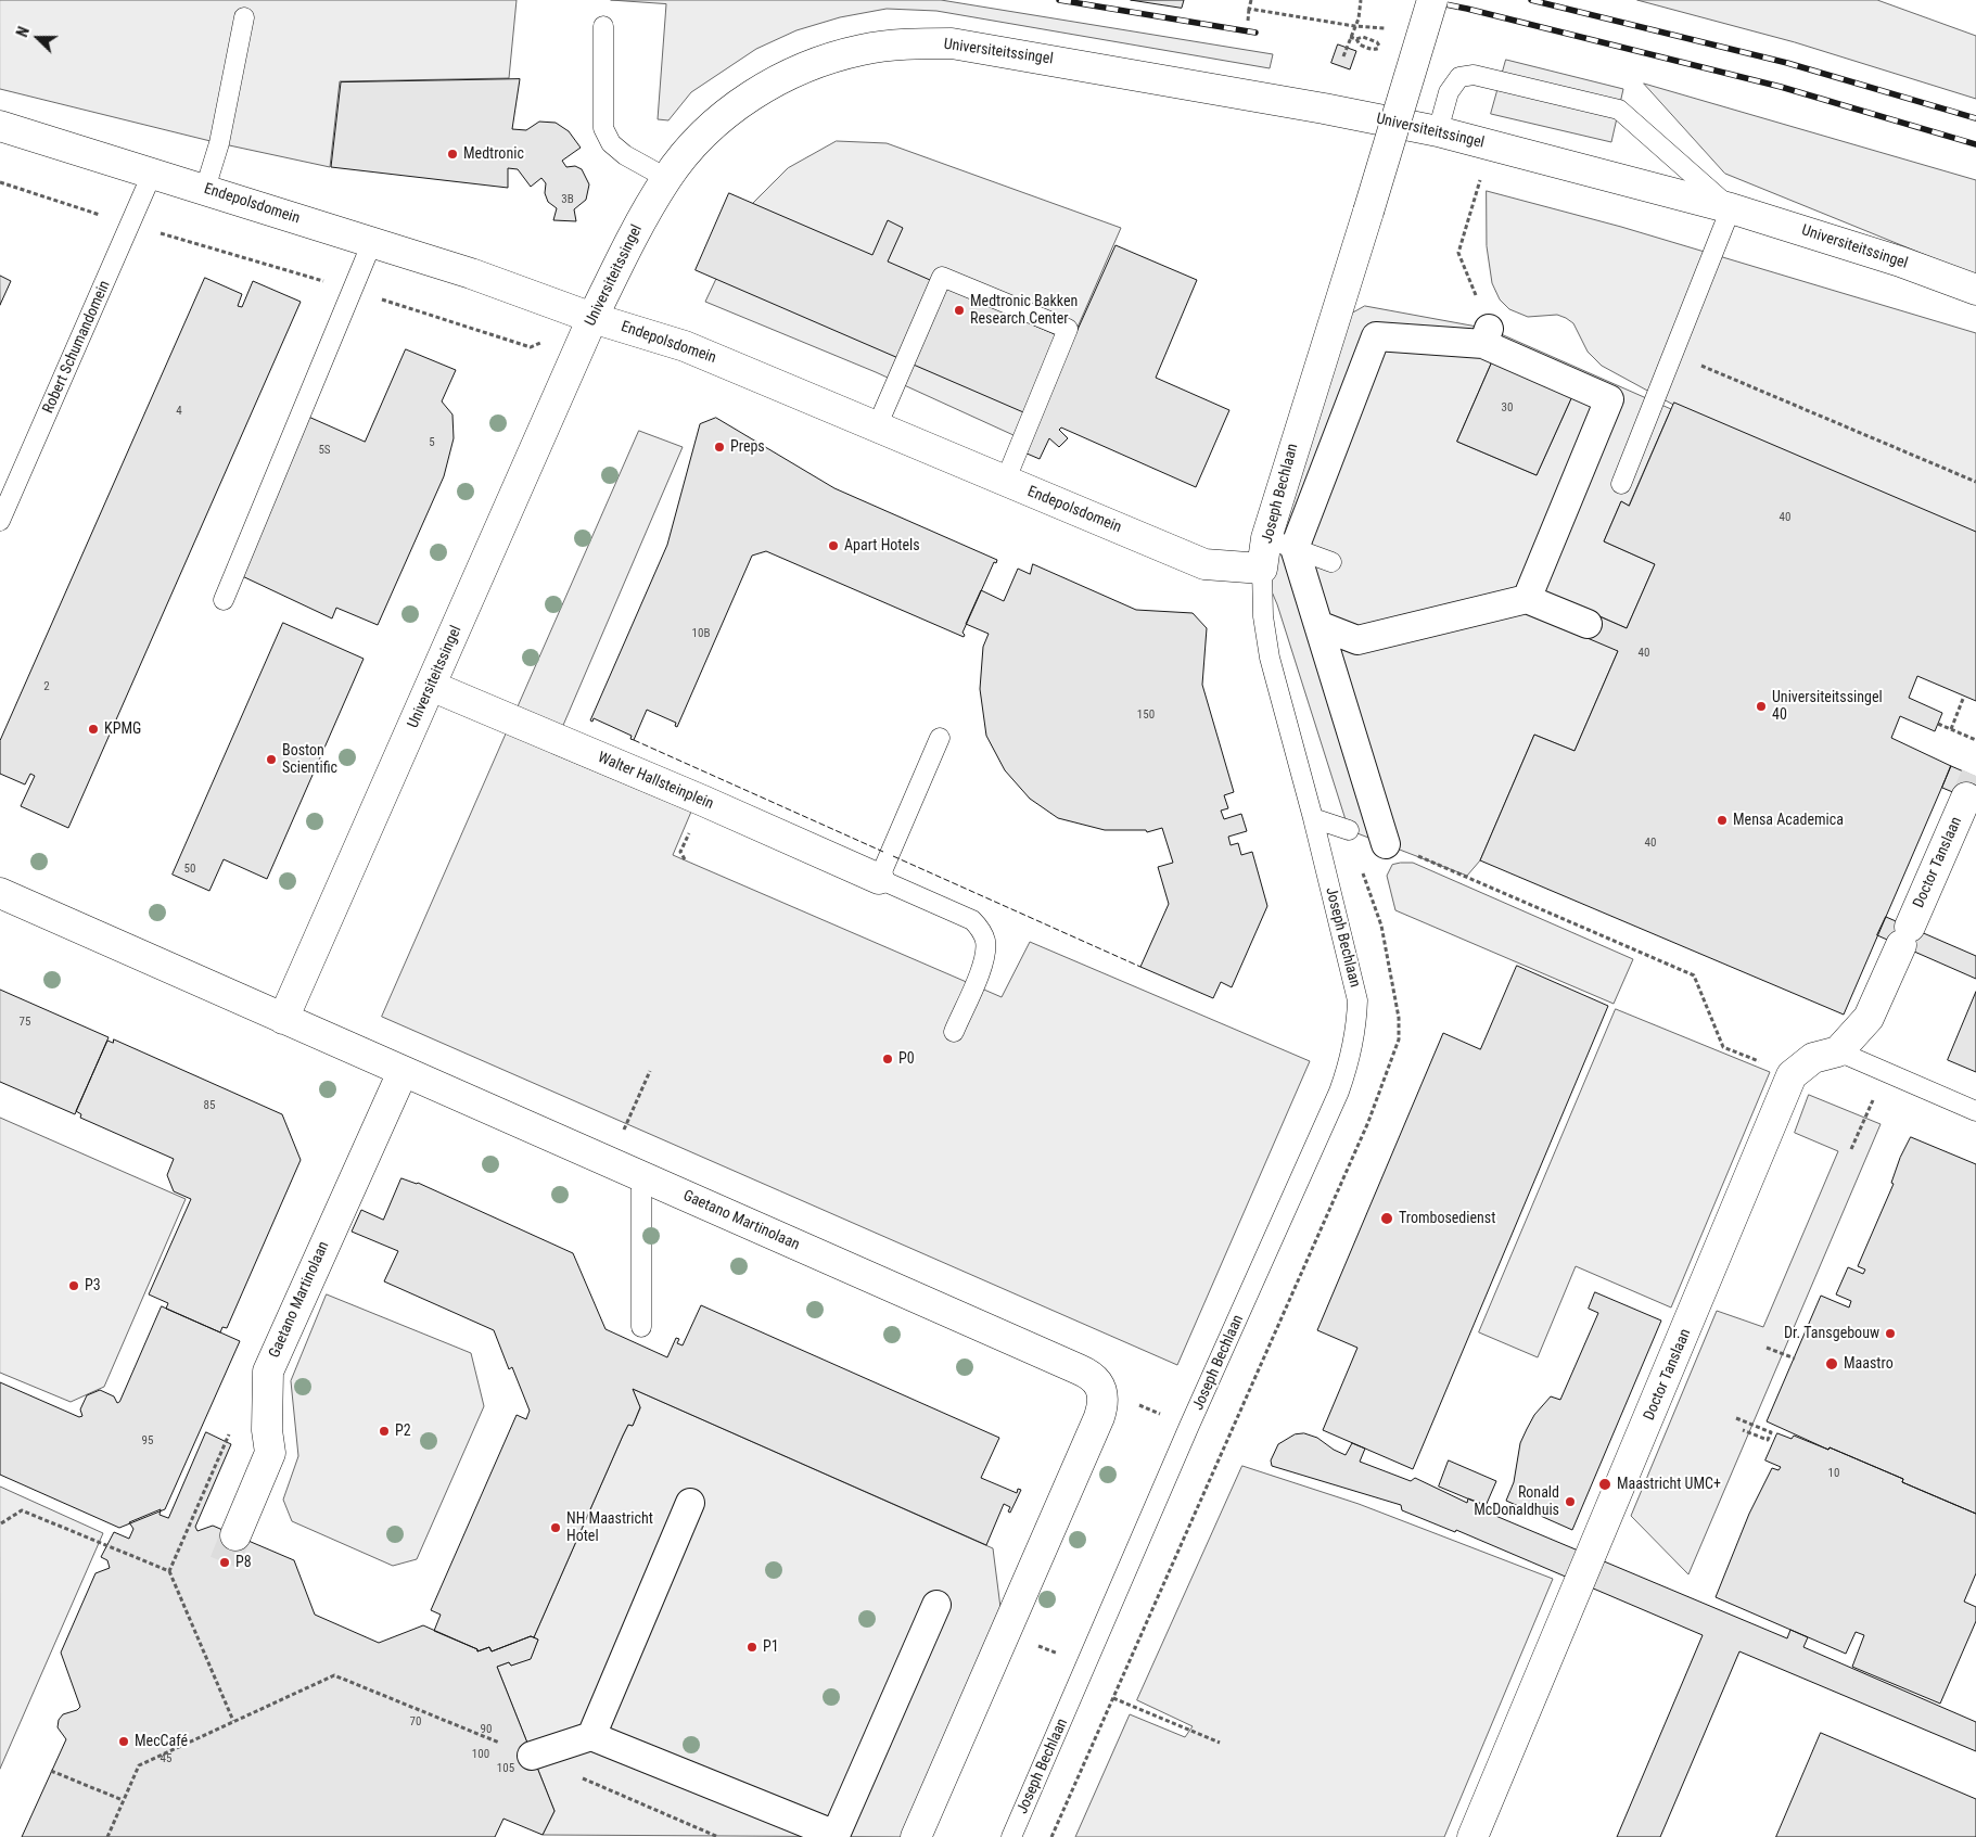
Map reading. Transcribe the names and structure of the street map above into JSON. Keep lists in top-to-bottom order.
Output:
{
  "streets": {
    "street": [
      "Universiteitssingel",
      "Endepolsdomein",
      "Joseph Bechlaan",
      "Walter Hallsteinplein",
      "Doctor Tanslaan",
      "Gaetano Martinolaan"
    ],
    "lane": ["Robert Schumandomein"]
  },
  "crossings": [
    ["Universiteitssingel", "Endepolsdomein"],
    ["Universiteitssingel", "Walter Hallsteinplein"],
    ["Universiteitssingel", "Gaetano Martinolaan"],
    ["Endepolsdomein", "Robert Schumandomein"],
    ["Endepolsdomein", "Joseph Bechlaan"]
  ],
  "places": [
    "Medtronic",
    "Medtronic Bakken Research Center",
    "Preps",
    "Apart Hotels",
    "Universiteitssingel 40",
    "KPMG",
    "Boston Scientific",
    "Mensa Academica",
    "P0",
    "Trombosedienst",
    "P3",
    "Dr. Tansgebouw",
    "Maastro",
    "P2",
    "Maastricht UMC+",
    "Ronald McDonaldhuis",
    "NH Maastricht Hotel",
    "P8",
    "P1",
    "MecCafé"
  ],
  "house_numbers": [
    "3B",
    "30",
    "4",
    "5",
    "5S",
    "40",
    "10B",
    "40",
    "2",
    "150",
    "40",
    "50",
    "75",
    "85",
    "95",
    "10",
    "70",
    "90",
    "100",
    "45",
    "105"
  ],
  "north": "left"
}
